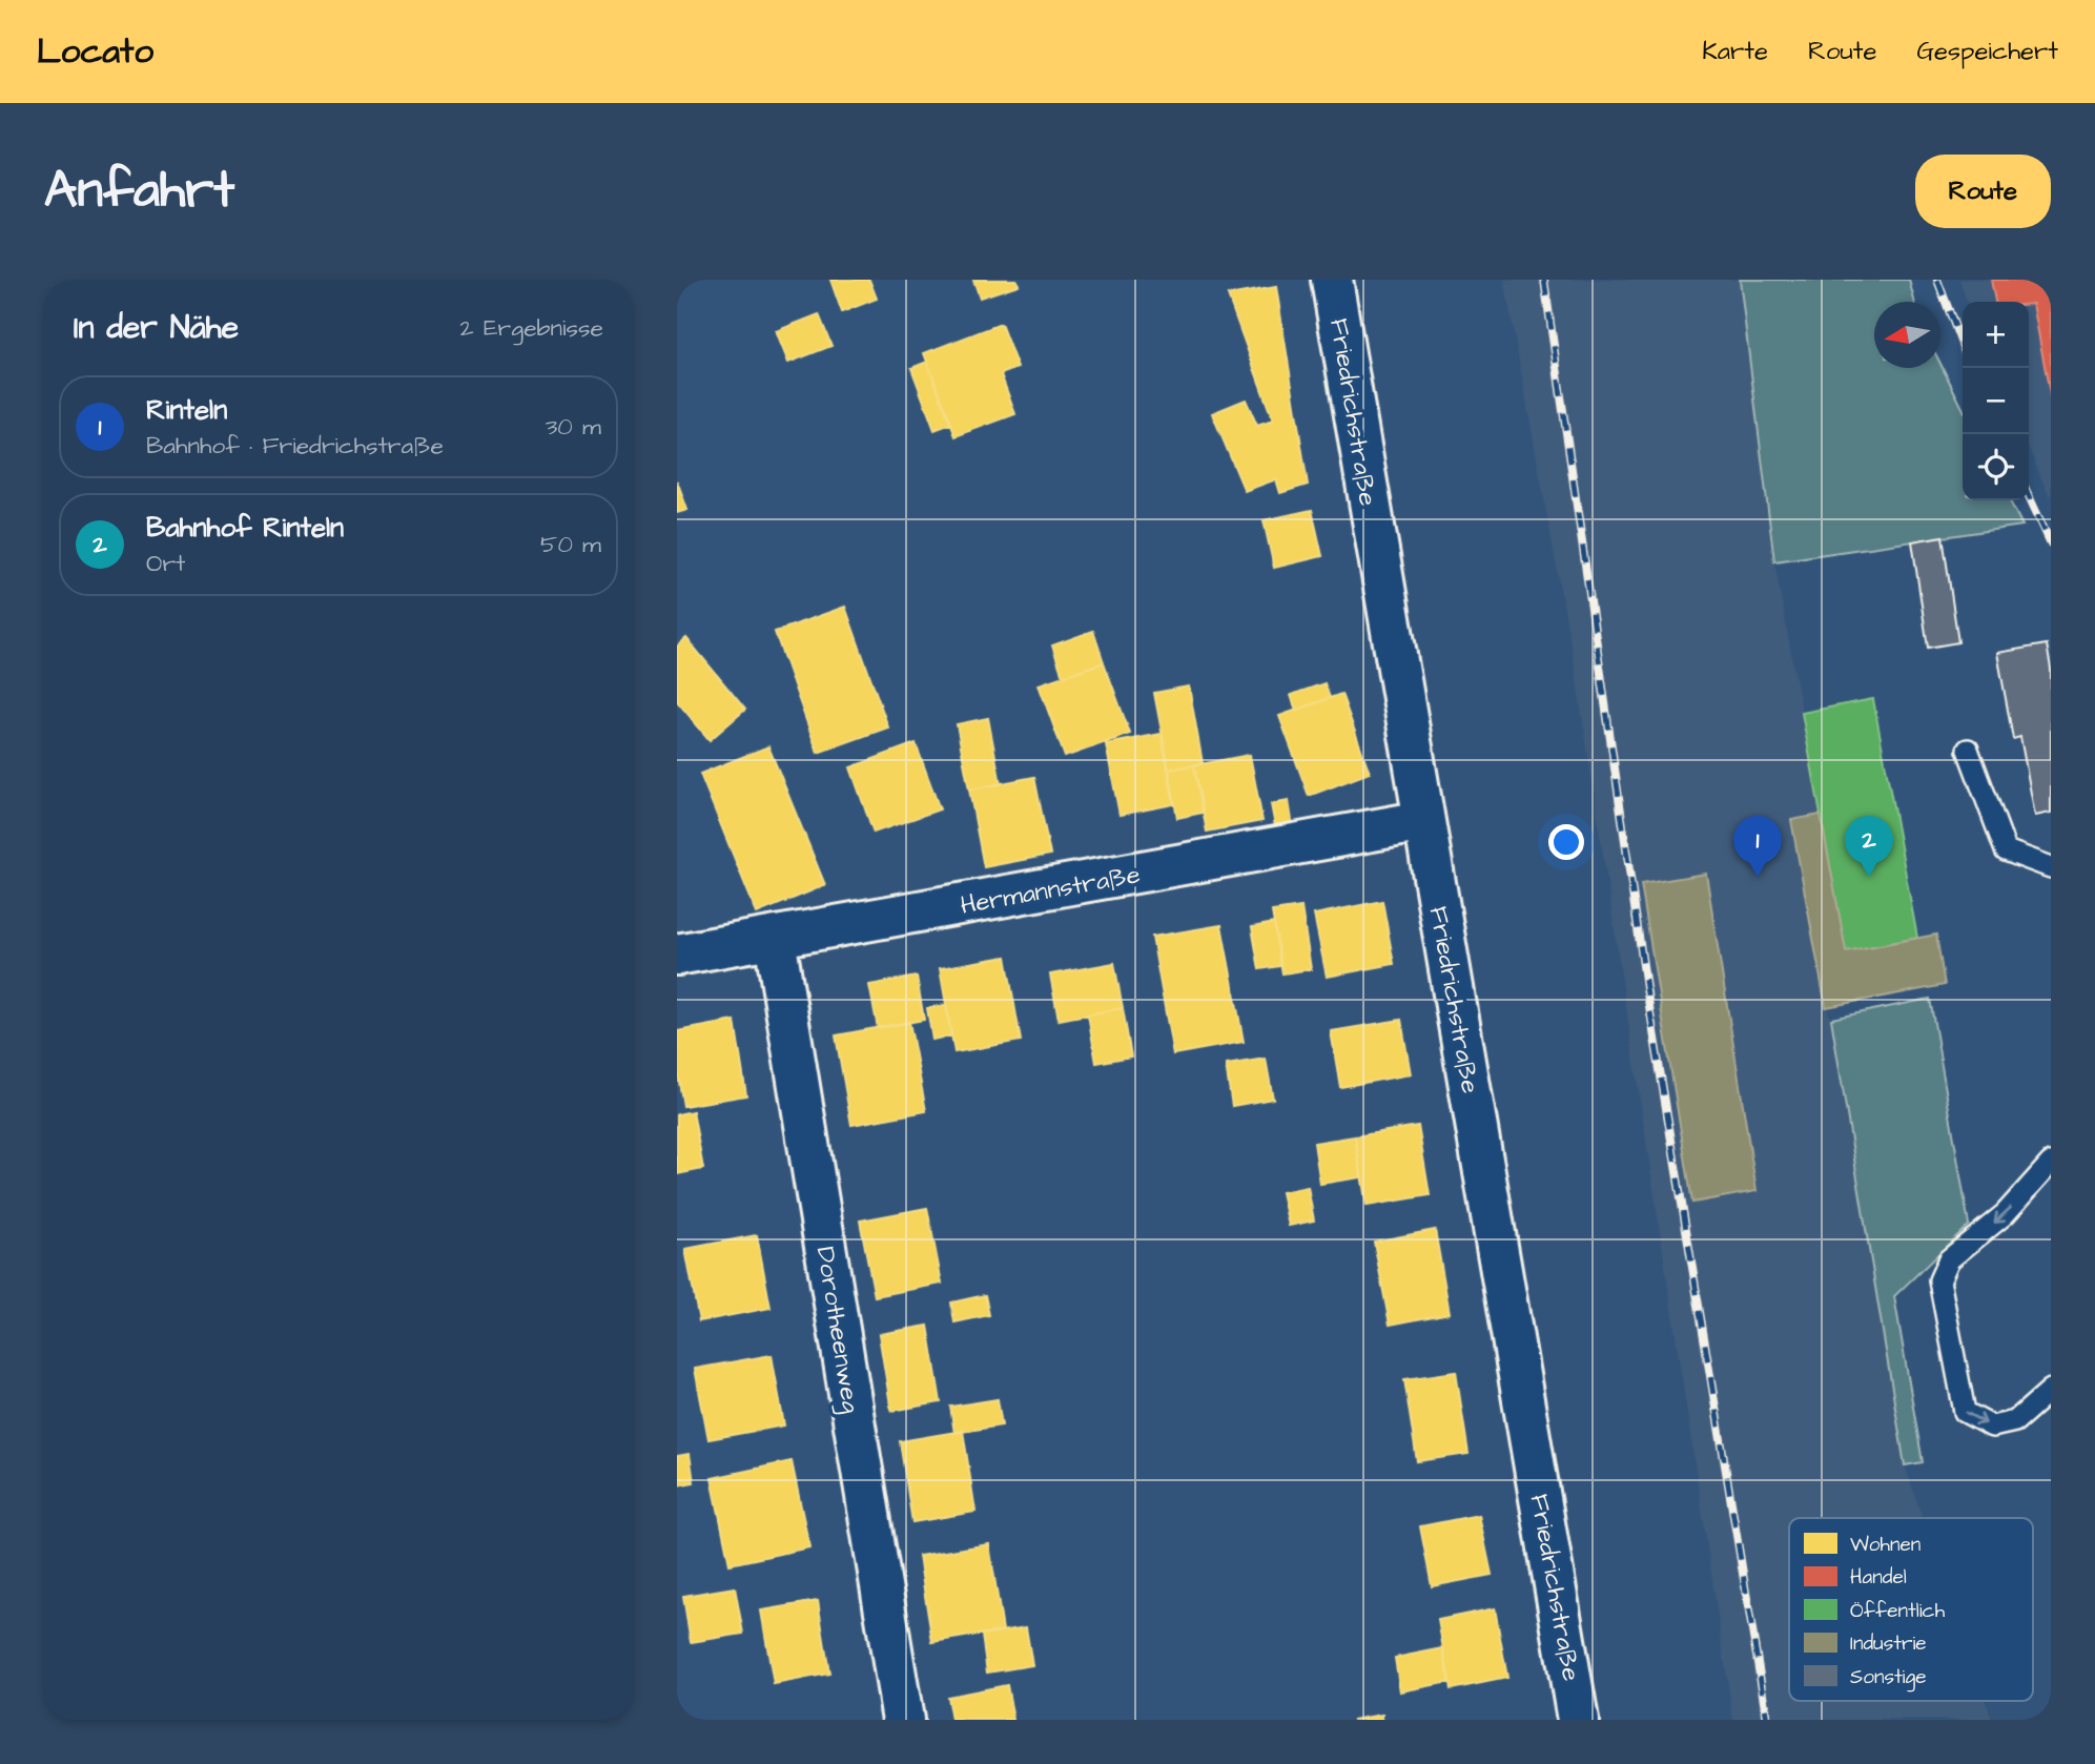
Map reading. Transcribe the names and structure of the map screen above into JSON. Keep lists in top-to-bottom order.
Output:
{
  "streets": {
    "street": ["Friedrichstraße", "Hermannstraße", "Dorotheenweg"]
  },
  "crossings": [
    ["Friedrichstraße", "Hermannstraße"],
    ["Hermannstraße", "Dorotheenweg"]
  ],
  "legend": [
    "Wohnen",
    "Handel",
    "Öffentlich",
    "Industrie",
    "Sonstige"
  ],
  "north": "left",
  "page": {
    "header": "Locato",
    "nav": ["Karte", "Route", "Gespeichert"],
    "buttons": "Route",
    "title": "Anfahrt",
    "heading": ["In der Nähe", "2 Ergebnisse"],
    "map_buttons": ["+", "−"],
    "list": [
      {
        "mark": "1",
        "name": "Rinteln",
        "note": "Bahnhof · Friedrichstraße",
        "value": "30 m"
      },
      {
        "mark": "2",
        "name": "Bahnhof Rinteln",
        "note": "Ort",
        "value": "50 m"
      }
    ],
    "pins": ["1", "2"]
  }
}
